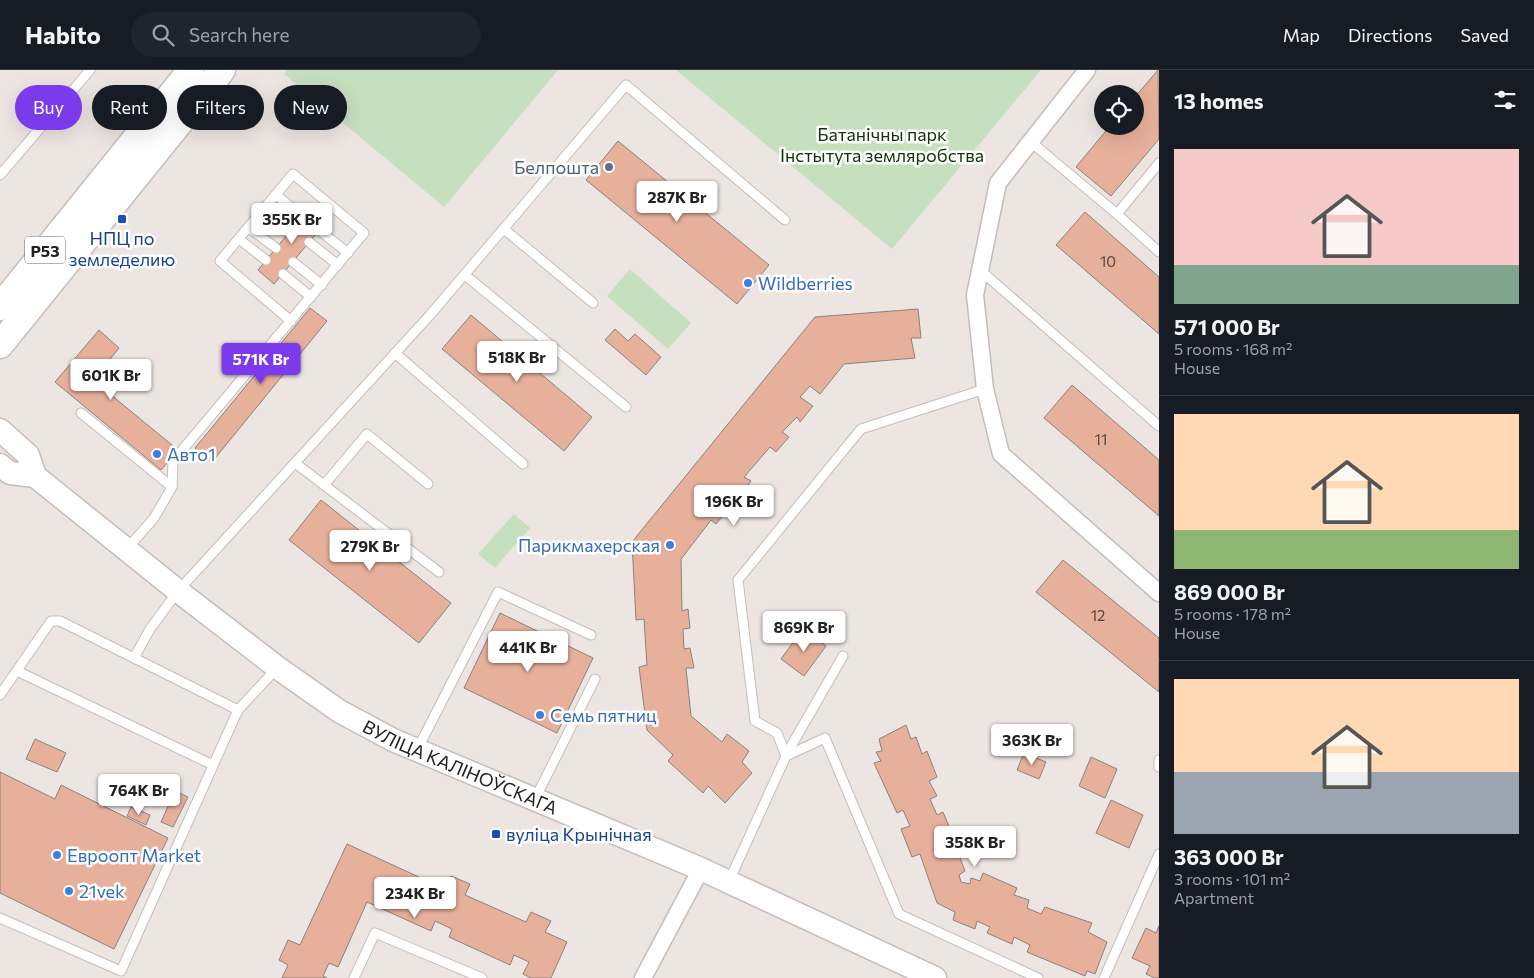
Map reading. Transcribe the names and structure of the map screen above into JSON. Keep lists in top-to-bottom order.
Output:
{
  "streets": {
    "main road": ["Р53"],
    "street": ["ВУЛІЦА КАЛІНОЎСКАГА"]
  },
  "parks": ["Батанічны парк Інстытута земляробства"],
  "places": {
    "other": [
      "Белпошта",
      "Wildberries",
      "Авто1",
      "Парикмахерская",
      "Семь пятниц",
      "Евроопт Market",
      "21vek"
    ],
    "transit": ["НПЦ по земледелию", "вуліца Крынічная"]
  },
  "house_numbers": ["10", "11", "12"],
  "page": {
    "header": "Habito",
    "search": "Search here",
    "nav": ["Map", "Directions", "Saved"],
    "heading": "13 homes",
    "chip": [
      "Buy",
      "Rent",
      "Filters",
      "New"
    ],
    "list": [
      {
        "name": "571 000 Br",
        "note": "5 rooms · 168 m² · House"
      },
      {
        "name": "869 000 Br",
        "note": "5 rooms · 178 m² · House"
      },
      {
        "name": "363 000 Br",
        "note": "3 rooms · 101 m² · Apartment"
      }
    ],
    "price": [
      "287K Br",
      "355K Br",
      "518K Br",
      "571K Br",
      "601K Br",
      "196K Br",
      "279K Br",
      "869K Br",
      "441K Br",
      "363K Br",
      "764K Br",
      "358K Br",
      "234K Br"
    ]
  }
}
